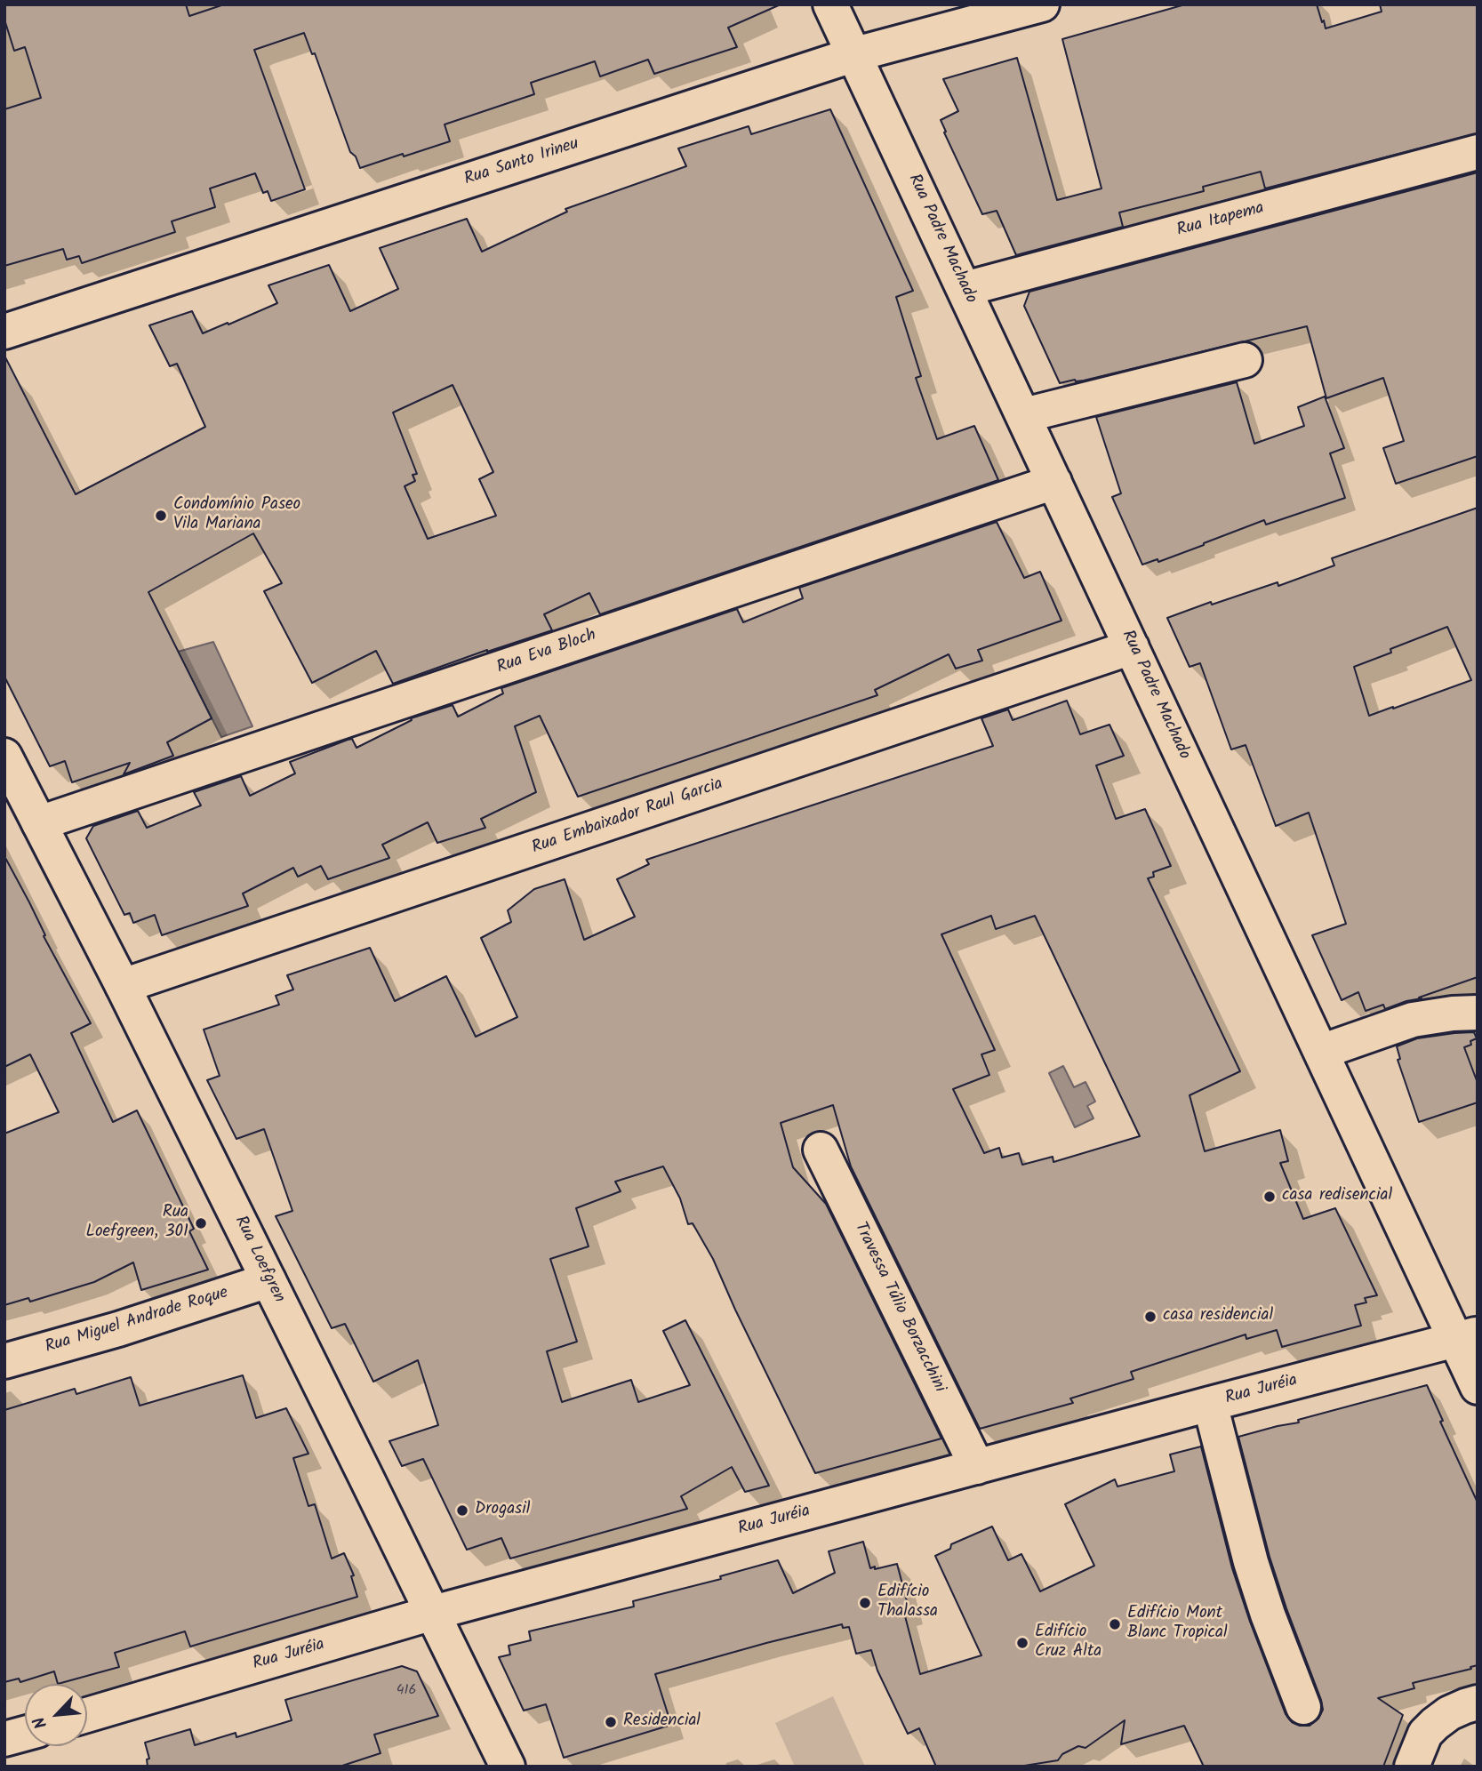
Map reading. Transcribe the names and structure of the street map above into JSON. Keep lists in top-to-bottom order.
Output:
{
  "streets": {
    "street": [
      "Rua Santo Irineu",
      "Rua Itapema",
      "Rua Padre Machado",
      "Rua Eva Bloch",
      "Rua Embaixador Raul Garcia",
      "Rua Loefgren",
      "Travessa Túlio Borzacchini",
      "Rua Miguel Andrade Roque",
      "Rua Juréia"
    ]
  },
  "crossings": [
    ["Rua Santo Irineu", "Rua Padre Machado"],
    ["Rua Itapema", "Rua Padre Machado"],
    ["Rua Padre Machado", "Rua Eva Bloch"],
    ["Rua Padre Machado", "Rua Embaixador Raul Garcia"],
    ["Rua Padre Machado", "Rua Juréia"],
    ["Rua Eva Bloch", "Rua Loefgren"],
    ["Rua Embaixador Raul Garcia", "Rua Loefgren"],
    ["Rua Loefgren", "Rua Miguel Andrade Roque"],
    ["Rua Loefgren", "Rua Juréia"],
    ["Travessa Túlio Borzacchini", "Rua Juréia"]
  ],
  "places": [
    "Condomínio Paseo Vila Mariana",
    "casa redisencial",
    "Rua Loefgreen, 301",
    "casa residencial",
    "Drogasil",
    "Edifício Thalassa",
    "Edifício Mont Blanc Tropical",
    "Edifício Cruz Alta",
    "Residencial"
  ],
  "house_numbers": ["416"],
  "north": "bottom left"
}
